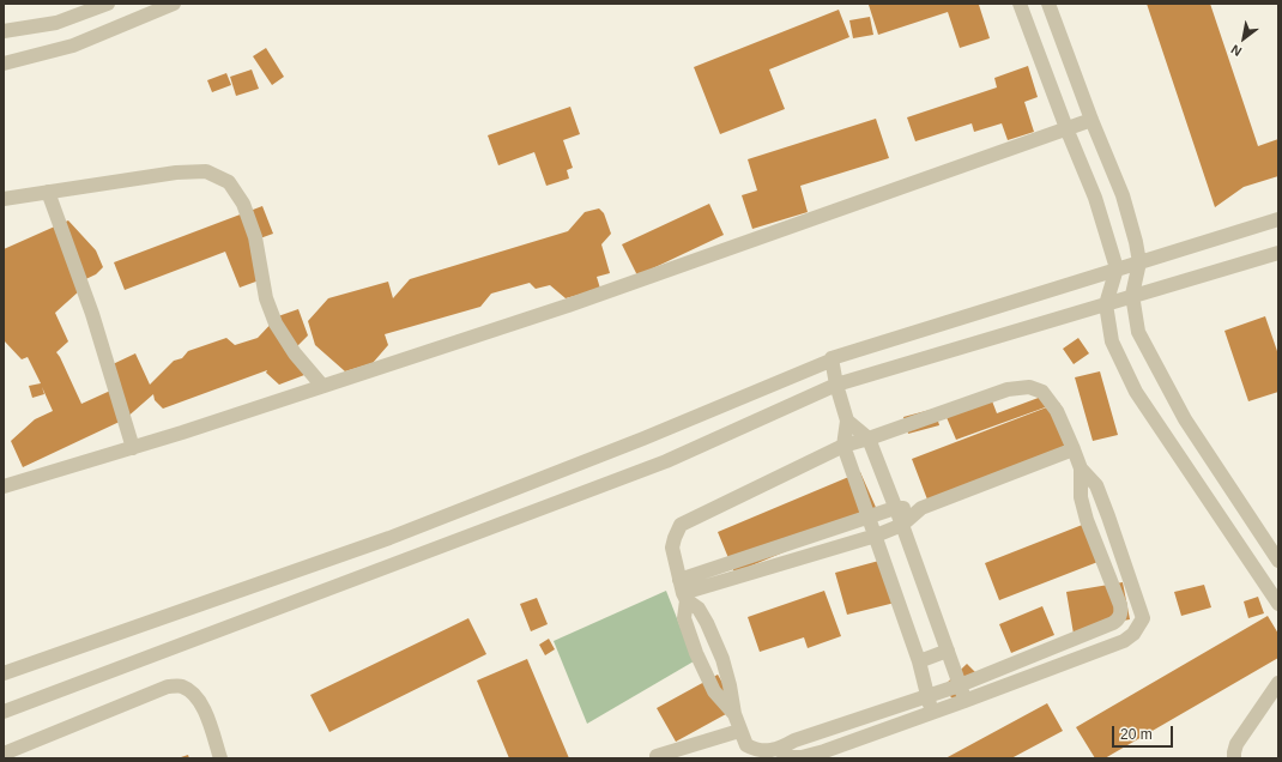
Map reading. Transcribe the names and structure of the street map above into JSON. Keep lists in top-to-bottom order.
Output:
{
  "scale_bar": "20 m",
  "north": "bottom left"
}
